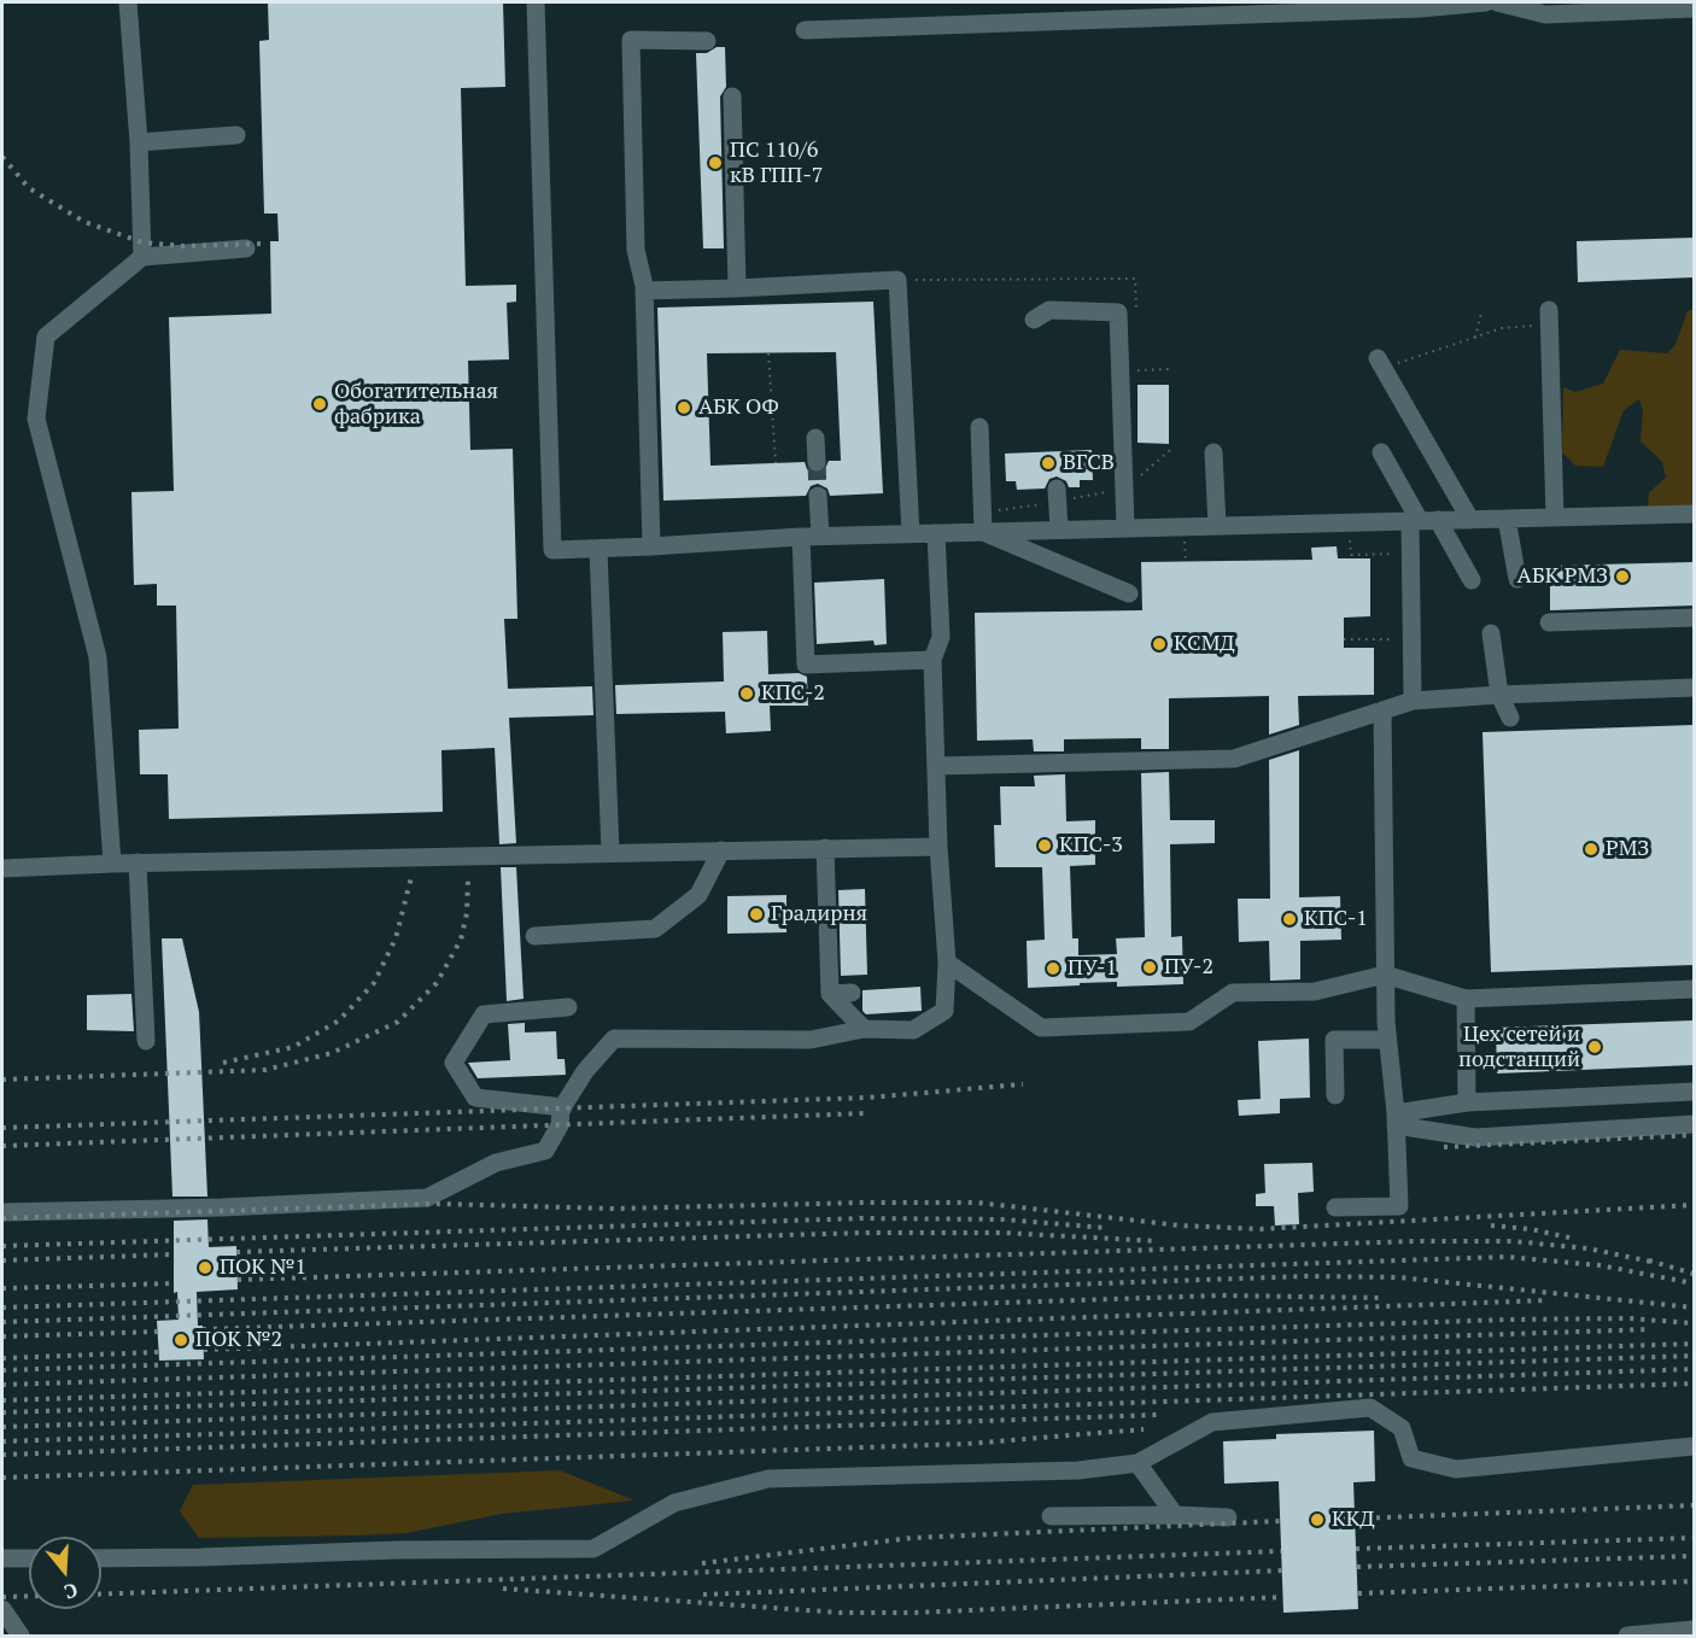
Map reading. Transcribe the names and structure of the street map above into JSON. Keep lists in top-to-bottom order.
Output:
{
  "places": [
    "ПС 110/6 кВ ГПП-7",
    "Обогатительная фабрика",
    "АБК ОФ",
    "ВГСВ",
    "АБК РМЗ",
    "КСМД",
    "КПС-2",
    "КПС-3",
    "РМЗ",
    "Градирня",
    "КПС-1",
    "ПУ-2",
    "ПУ-1",
    "Цех сетей и подстанций",
    "ПОК №1",
    "ПОК №2",
    "ККД"
  ],
  "north": "bottom"
}
